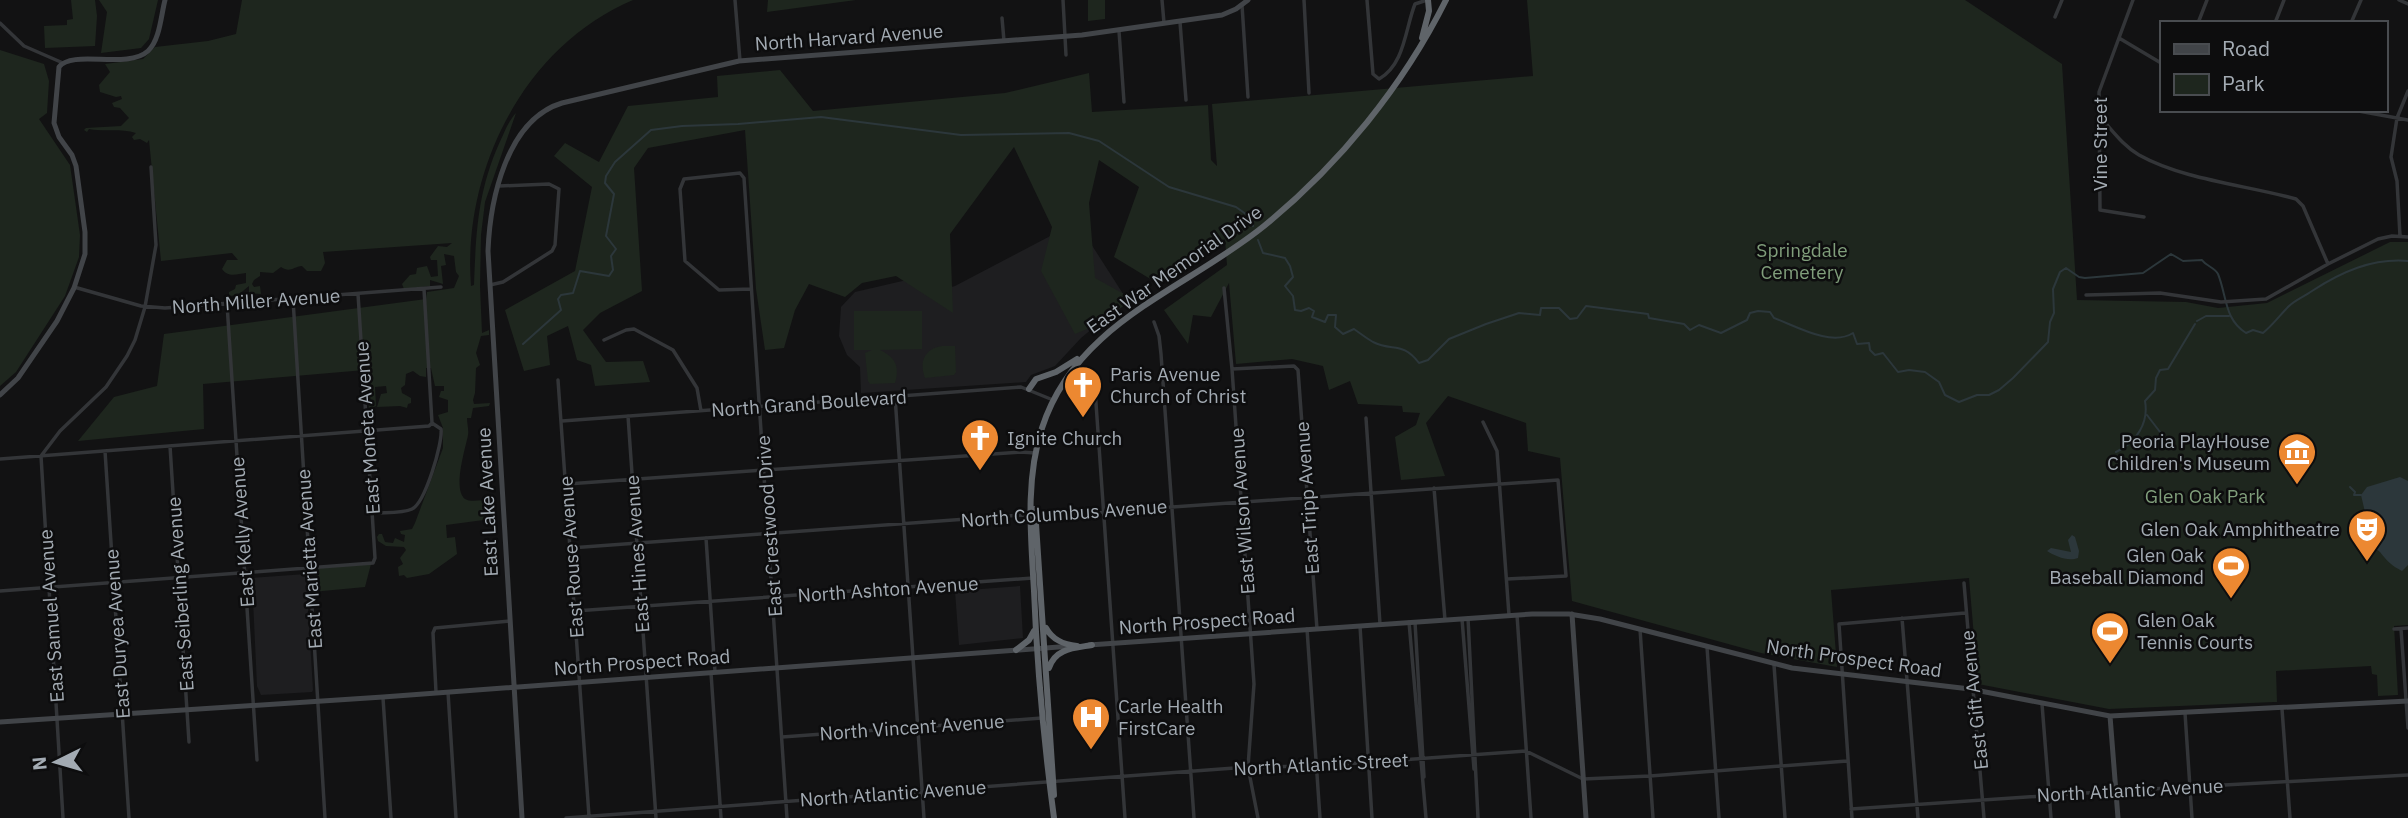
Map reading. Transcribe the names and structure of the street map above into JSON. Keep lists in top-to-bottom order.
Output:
{
  "streets": {
    "highway": ["East War Memorial Drive"],
    "main road": ["North Harvard Avenue", "East Lake Avenue", "North Prospect Road"],
    "street": [
      "Vine Street",
      "North Miller Avenue",
      "North Grand Boulevard",
      "East Moneta Avenue",
      "East Tripp Avenue",
      "East Wilson Avenue",
      "North Columbus Avenue",
      "East Crestwood Drive",
      "East Kelly Avenue",
      "East Hines Avenue",
      "East Rouse Avenue",
      "East Marietta Avenue",
      "North Ashton Avenue",
      "East Seiberling Avenue",
      "East Samuel Avenue",
      "East Duryea Avenue",
      "East Gift Avenue",
      "North Vincent Avenue",
      "North Atlantic Street",
      "North Atlantic Avenue"
    ]
  },
  "crossings": [
    ["North Harvard Avenue", "East Lake Avenue"],
    ["East War Memorial Drive", "North Grand Boulevard"],
    ["East War Memorial Drive", "North Columbus Avenue"],
    ["East War Memorial Drive", "North Ashton Avenue"],
    ["East War Memorial Drive", "North Prospect Road"],
    ["East War Memorial Drive", "North Vincent Avenue"],
    ["East War Memorial Drive", "North Atlantic Street"],
    ["East War Memorial Drive", "North Atlantic Avenue"],
    ["North Miller Avenue", "East Moneta Avenue"],
    ["North Miller Avenue", "East Kelly Avenue"],
    ["North Miller Avenue", "East Marietta Avenue"],
    ["North Grand Boulevard", "East Crestwood Drive"],
    ["North Grand Boulevard", "East Hines Avenue"],
    ["North Grand Boulevard", "East Rouse Avenue"],
    ["East Moneta Avenue", "East Marietta Avenue"],
    ["East Tripp Avenue", "East Wilson Avenue"],
    ["East Tripp Avenue", "North Columbus Avenue"],
    ["East Tripp Avenue", "North Prospect Road"],
    ["East Lake Avenue", "North Prospect Road"],
    ["East Wilson Avenue", "North Columbus Avenue"],
    ["East Wilson Avenue", "North Prospect Road"],
    ["East Wilson Avenue", "North Atlantic Street"],
    ["North Columbus Avenue", "East Crestwood Drive"],
    ["North Columbus Avenue", "East Hines Avenue"],
    ["North Columbus Avenue", "East Rouse Avenue"],
    ["East Crestwood Drive", "North Ashton Avenue"],
    ["East Crestwood Drive", "North Prospect Road"],
    ["East Crestwood Drive", "North Vincent Avenue"],
    ["East Crestwood Drive", "North Atlantic Avenue"],
    ["East Kelly Avenue", "North Prospect Road"],
    ["East Hines Avenue", "North Ashton Avenue"],
    ["East Hines Avenue", "North Prospect Road"],
    ["East Hines Avenue", "North Atlantic Avenue"],
    ["East Rouse Avenue", "North Ashton Avenue"],
    ["East Rouse Avenue", "North Prospect Road"],
    ["East Rouse Avenue", "North Atlantic Avenue"],
    ["East Marietta Avenue", "North Prospect Road"],
    ["East Seiberling Avenue", "North Prospect Road"],
    ["East Samuel Avenue", "North Prospect Road"],
    ["North Prospect Road", "East Duryea Avenue"],
    ["North Prospect Road", "East Gift Avenue"],
    ["East Gift Avenue", "North Atlantic Avenue"],
    ["North Atlantic Street", "North Atlantic Avenue"]
  ],
  "parks": ["Springdale Cemetery", "Glen Oak Park"],
  "places": {
    "church": ["Paris Avenue Church of Christ", "Ignite Church"],
    "museum": ["Peoria PlayHouse Children's Museum"],
    "theatre": ["Glen Oak Amphitheatre"],
    "sports": ["Glen Oak Baseball Diamond", "Glen Oak Tennis Courts"],
    "hospital": ["Carle Health FirstCare"]
  },
  "legend": ["Road", "Park"],
  "north": "left"
}
